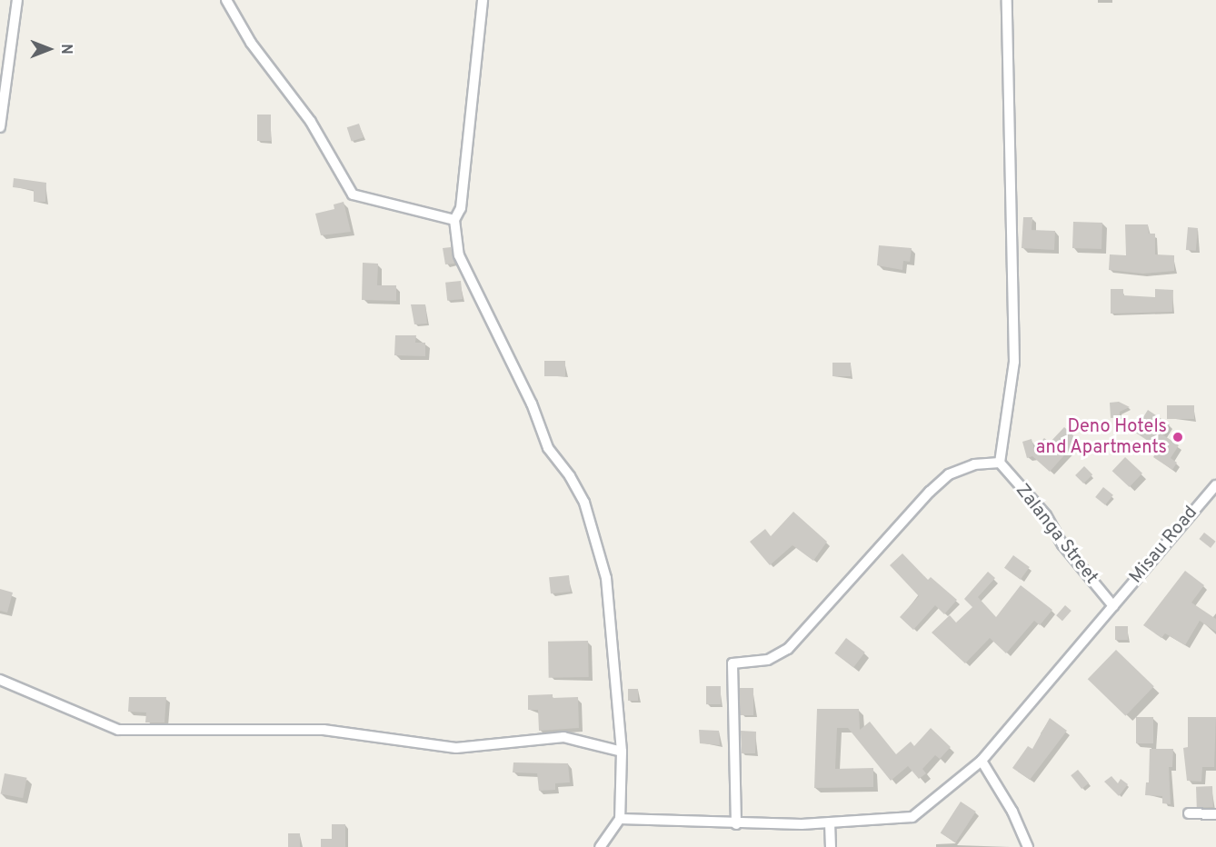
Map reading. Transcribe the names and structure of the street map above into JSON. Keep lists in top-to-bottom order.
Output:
{
  "streets": {
    "street": ["Zalanga Street", "Misau Road"]
  },
  "crossings": [
    ["Zalanga Street", "Misau Road"]
  ],
  "places": ["Deno Hotels and Apartments"],
  "north": "right"
}
